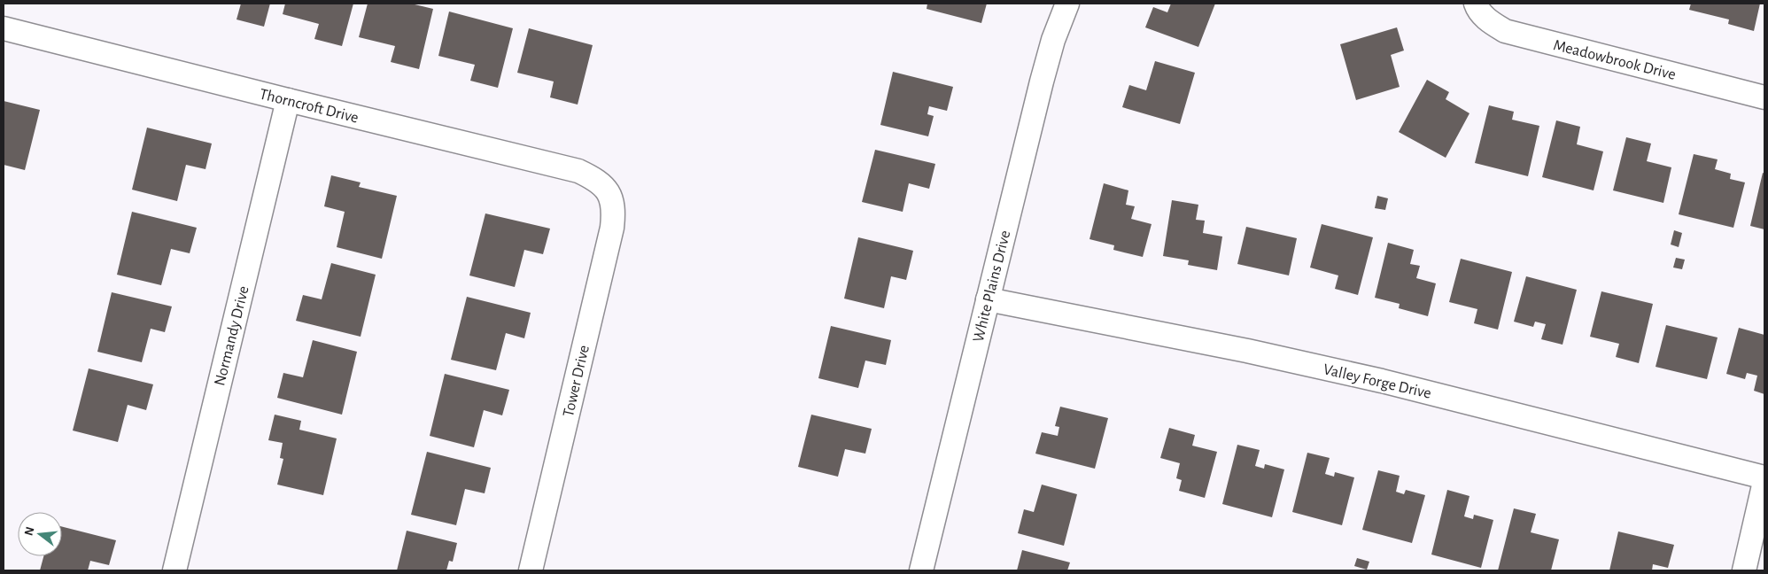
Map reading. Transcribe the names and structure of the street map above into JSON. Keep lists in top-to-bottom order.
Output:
{
  "streets": {
    "street": [
      "Meadowbrook Drive",
      "Thorncroft Drive",
      "White Plains Drive",
      "Normandy Drive",
      "Tower Drive",
      "Valley Forge Drive"
    ]
  },
  "crossings": [
    ["Thorncroft Drive", "Normandy Drive"],
    ["Thorncroft Drive", "Tower Drive"],
    ["White Plains Drive", "Valley Forge Drive"]
  ],
  "north": "left"
}
